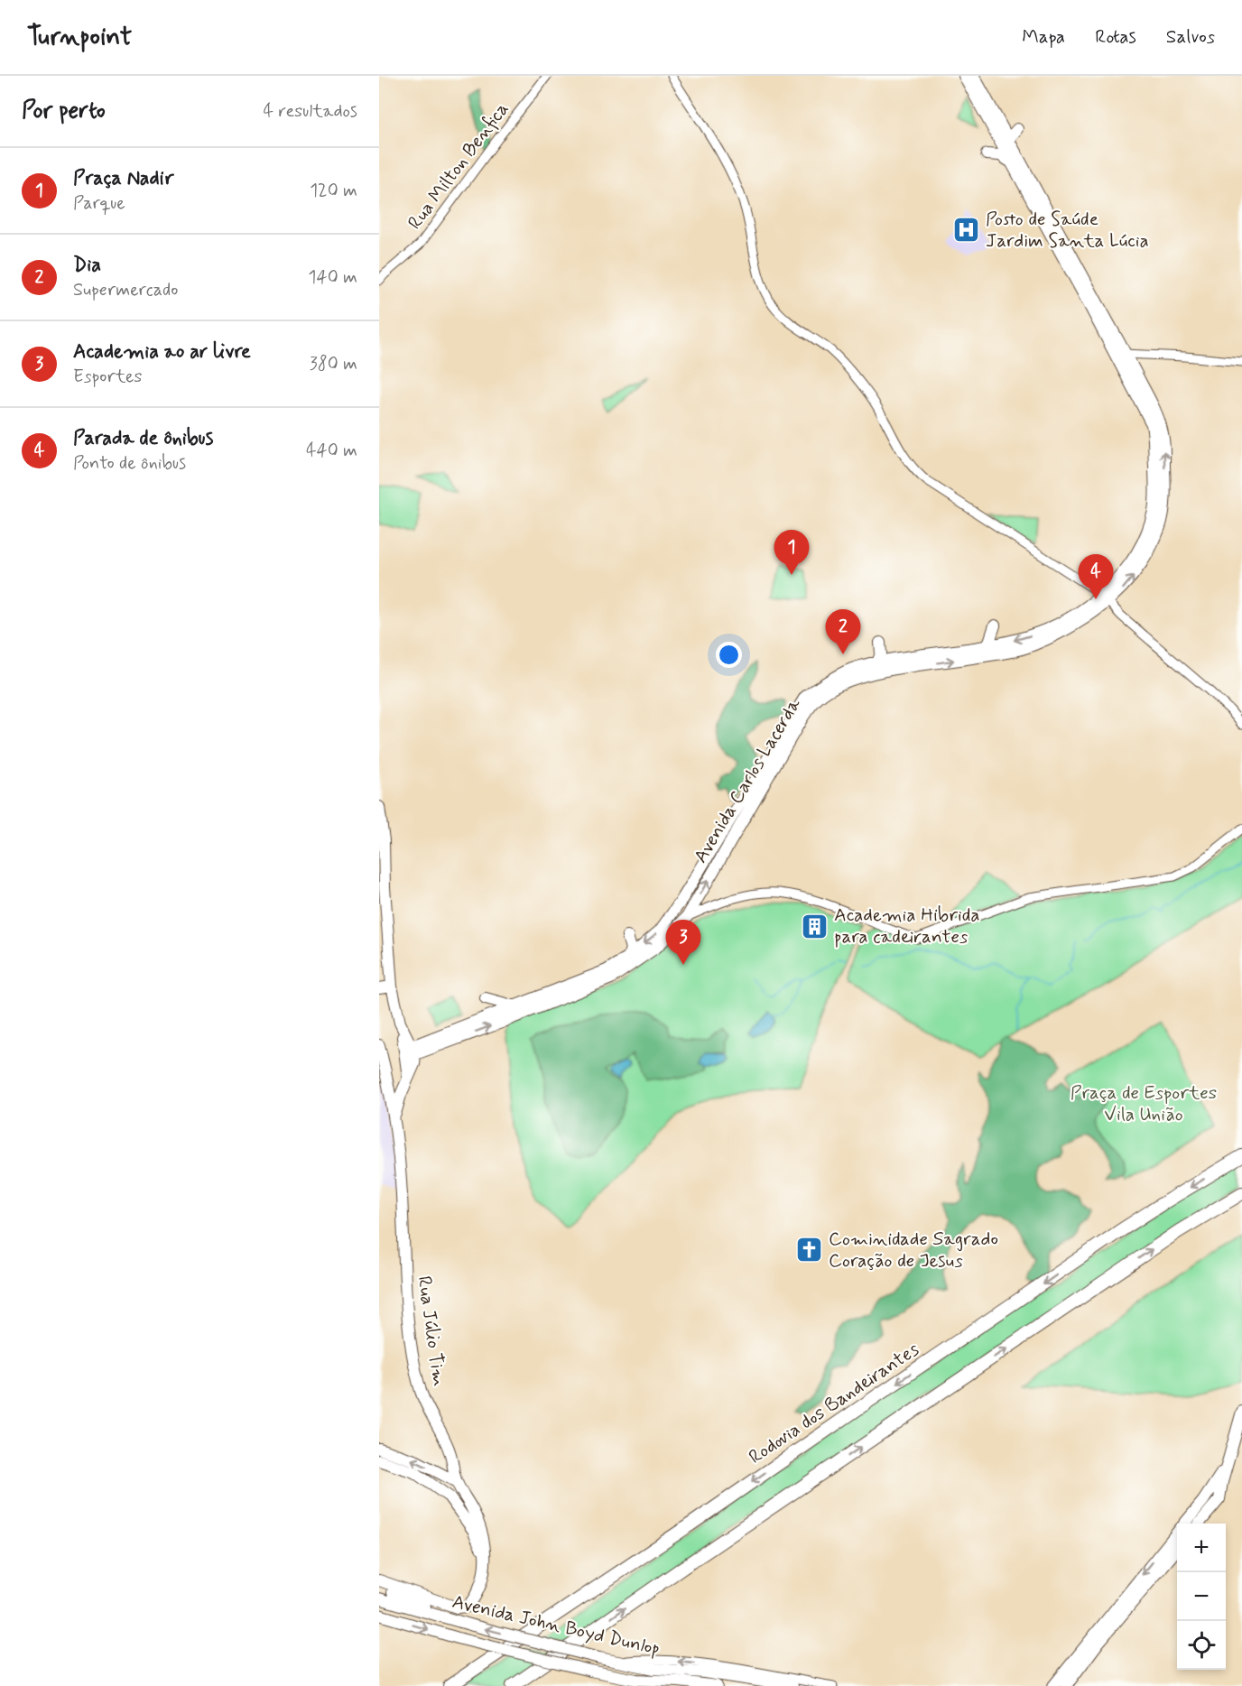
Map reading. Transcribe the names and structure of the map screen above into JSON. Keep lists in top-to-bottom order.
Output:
{
  "streets": {
    "highway": ["Rodovia dos Bandeirantes"],
    "main road": ["Avenida Carlos Lacerda", "Rua Júlio Tim", "Avenida John Boyd Dunlop"],
    "street": ["Rua Milton Benfica"]
  },
  "parks": ["Praça de Esportes Vila União"],
  "places": {
    "hospital": ["Posto de Saúde Jardim Santa Lúcia"],
    "building": ["Academia Hibrida para cadeirantes"],
    "church": ["Cominidade Sagrado Coração de Jesus"]
  },
  "page": {
    "header": "Turnpoint",
    "nav": ["Mapa", "Rotas", "Salvos"],
    "heading": ["Por perto", "4 resultados"],
    "list": [
      {
        "mark": "1",
        "name": "Praça Nadir",
        "note": "Parque",
        "value": "120 m"
      },
      {
        "mark": "2",
        "name": "Dia",
        "note": "Supermercado",
        "value": "140 m"
      },
      {
        "mark": "3",
        "name": "Academia ao ar livre",
        "note": "Esportes",
        "value": "380 m"
      },
      {
        "mark": "4",
        "name": "Parada de ônibus",
        "note": "Ponto de ônibus",
        "value": "440 m"
      }
    ],
    "pins": [
      "1",
      "4",
      "2",
      "3"
    ],
    "map_buttons": ["+", "−"]
  }
}
